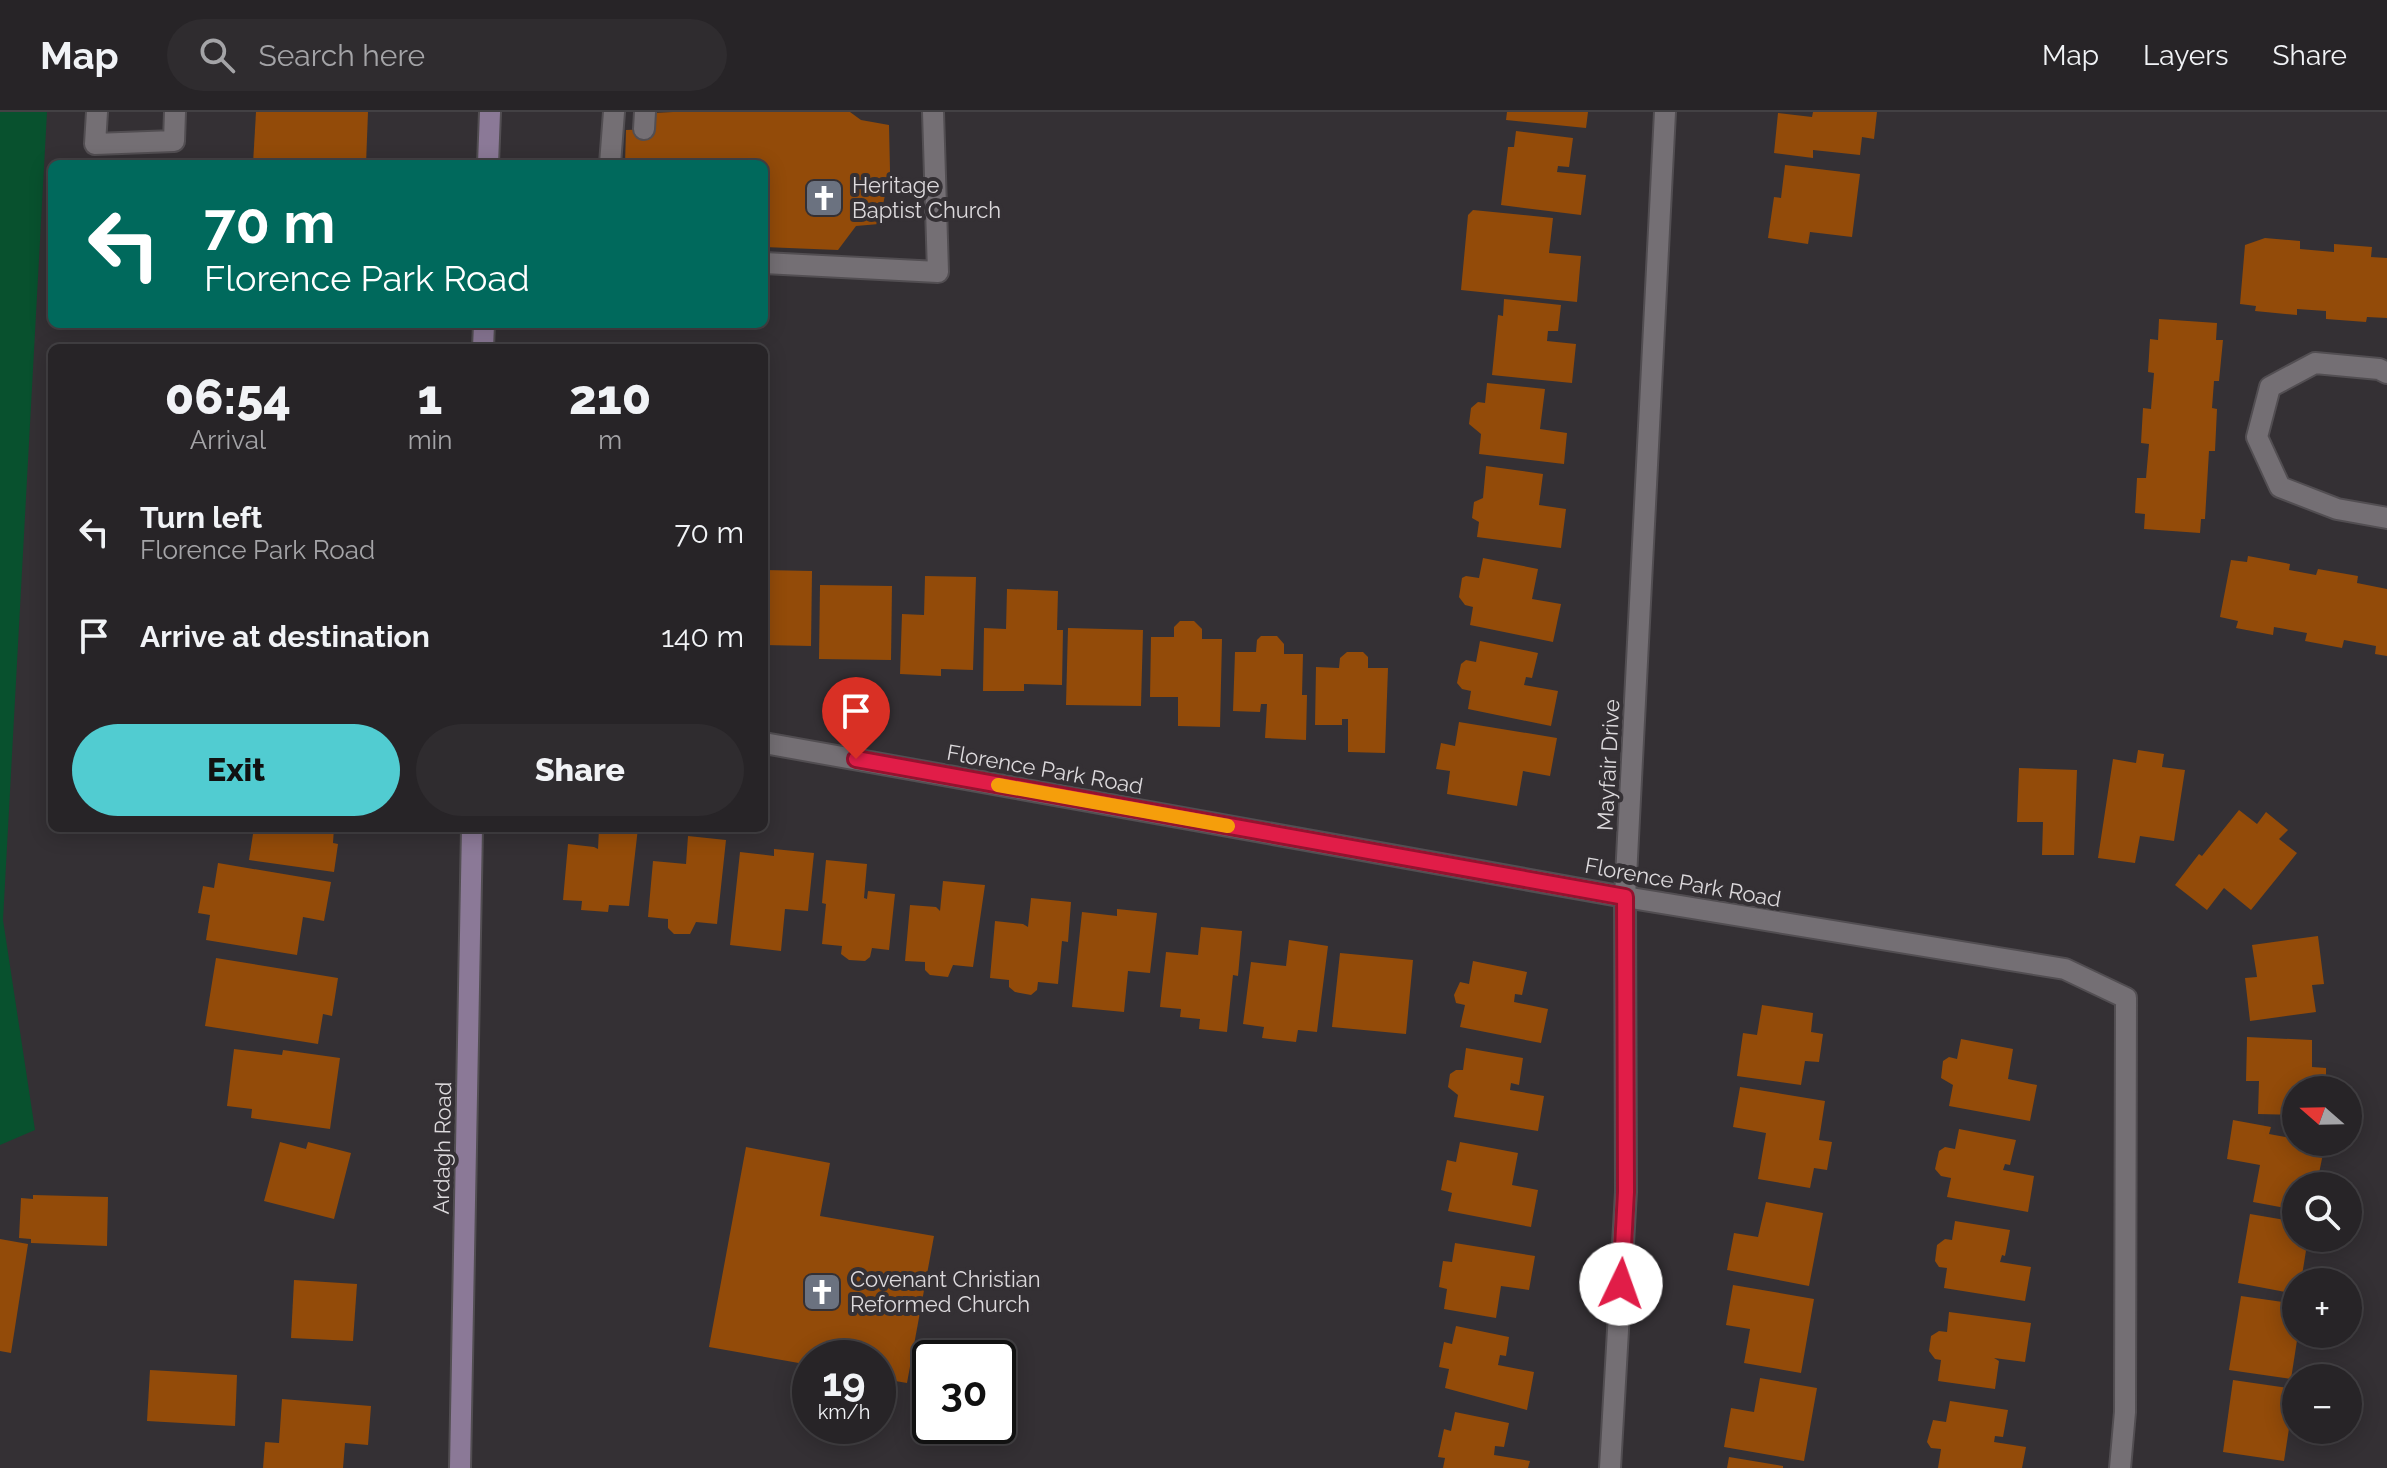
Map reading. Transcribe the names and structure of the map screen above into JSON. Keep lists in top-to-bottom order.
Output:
{
  "streets": {
    "street": ["Mayfair Drive", "Florence Park Road", "Ardagh Road"]
  },
  "crossings": [
    ["Mayfair Drive", "Florence Park Road"]
  ],
  "places": {
    "church": ["Heritage Baptist Church", "Covenant Christian Reformed Church"]
  },
  "north": "left",
  "page": {
    "header": "Map",
    "search": "Search here",
    "nav": ["Map", "Layers", "Share"],
    "turn": ["70 m", "Florence Park Road"],
    "eta": [
      "06:54",
      "Arrival",
      "1",
      "min",
      "210",
      "m"
    ],
    "list": [
      {
        "name": "Turn left",
        "note": "Florence Park Road",
        "value": "70 m"
      },
      {
        "name": "Arrive at destination",
        "value": "140 m"
      }
    ],
    "buttons": ["Exit", "Share"],
    "map_buttons": ["+", "−"],
    "speed": "19 km/h",
    "limit": "30"
  }
}
